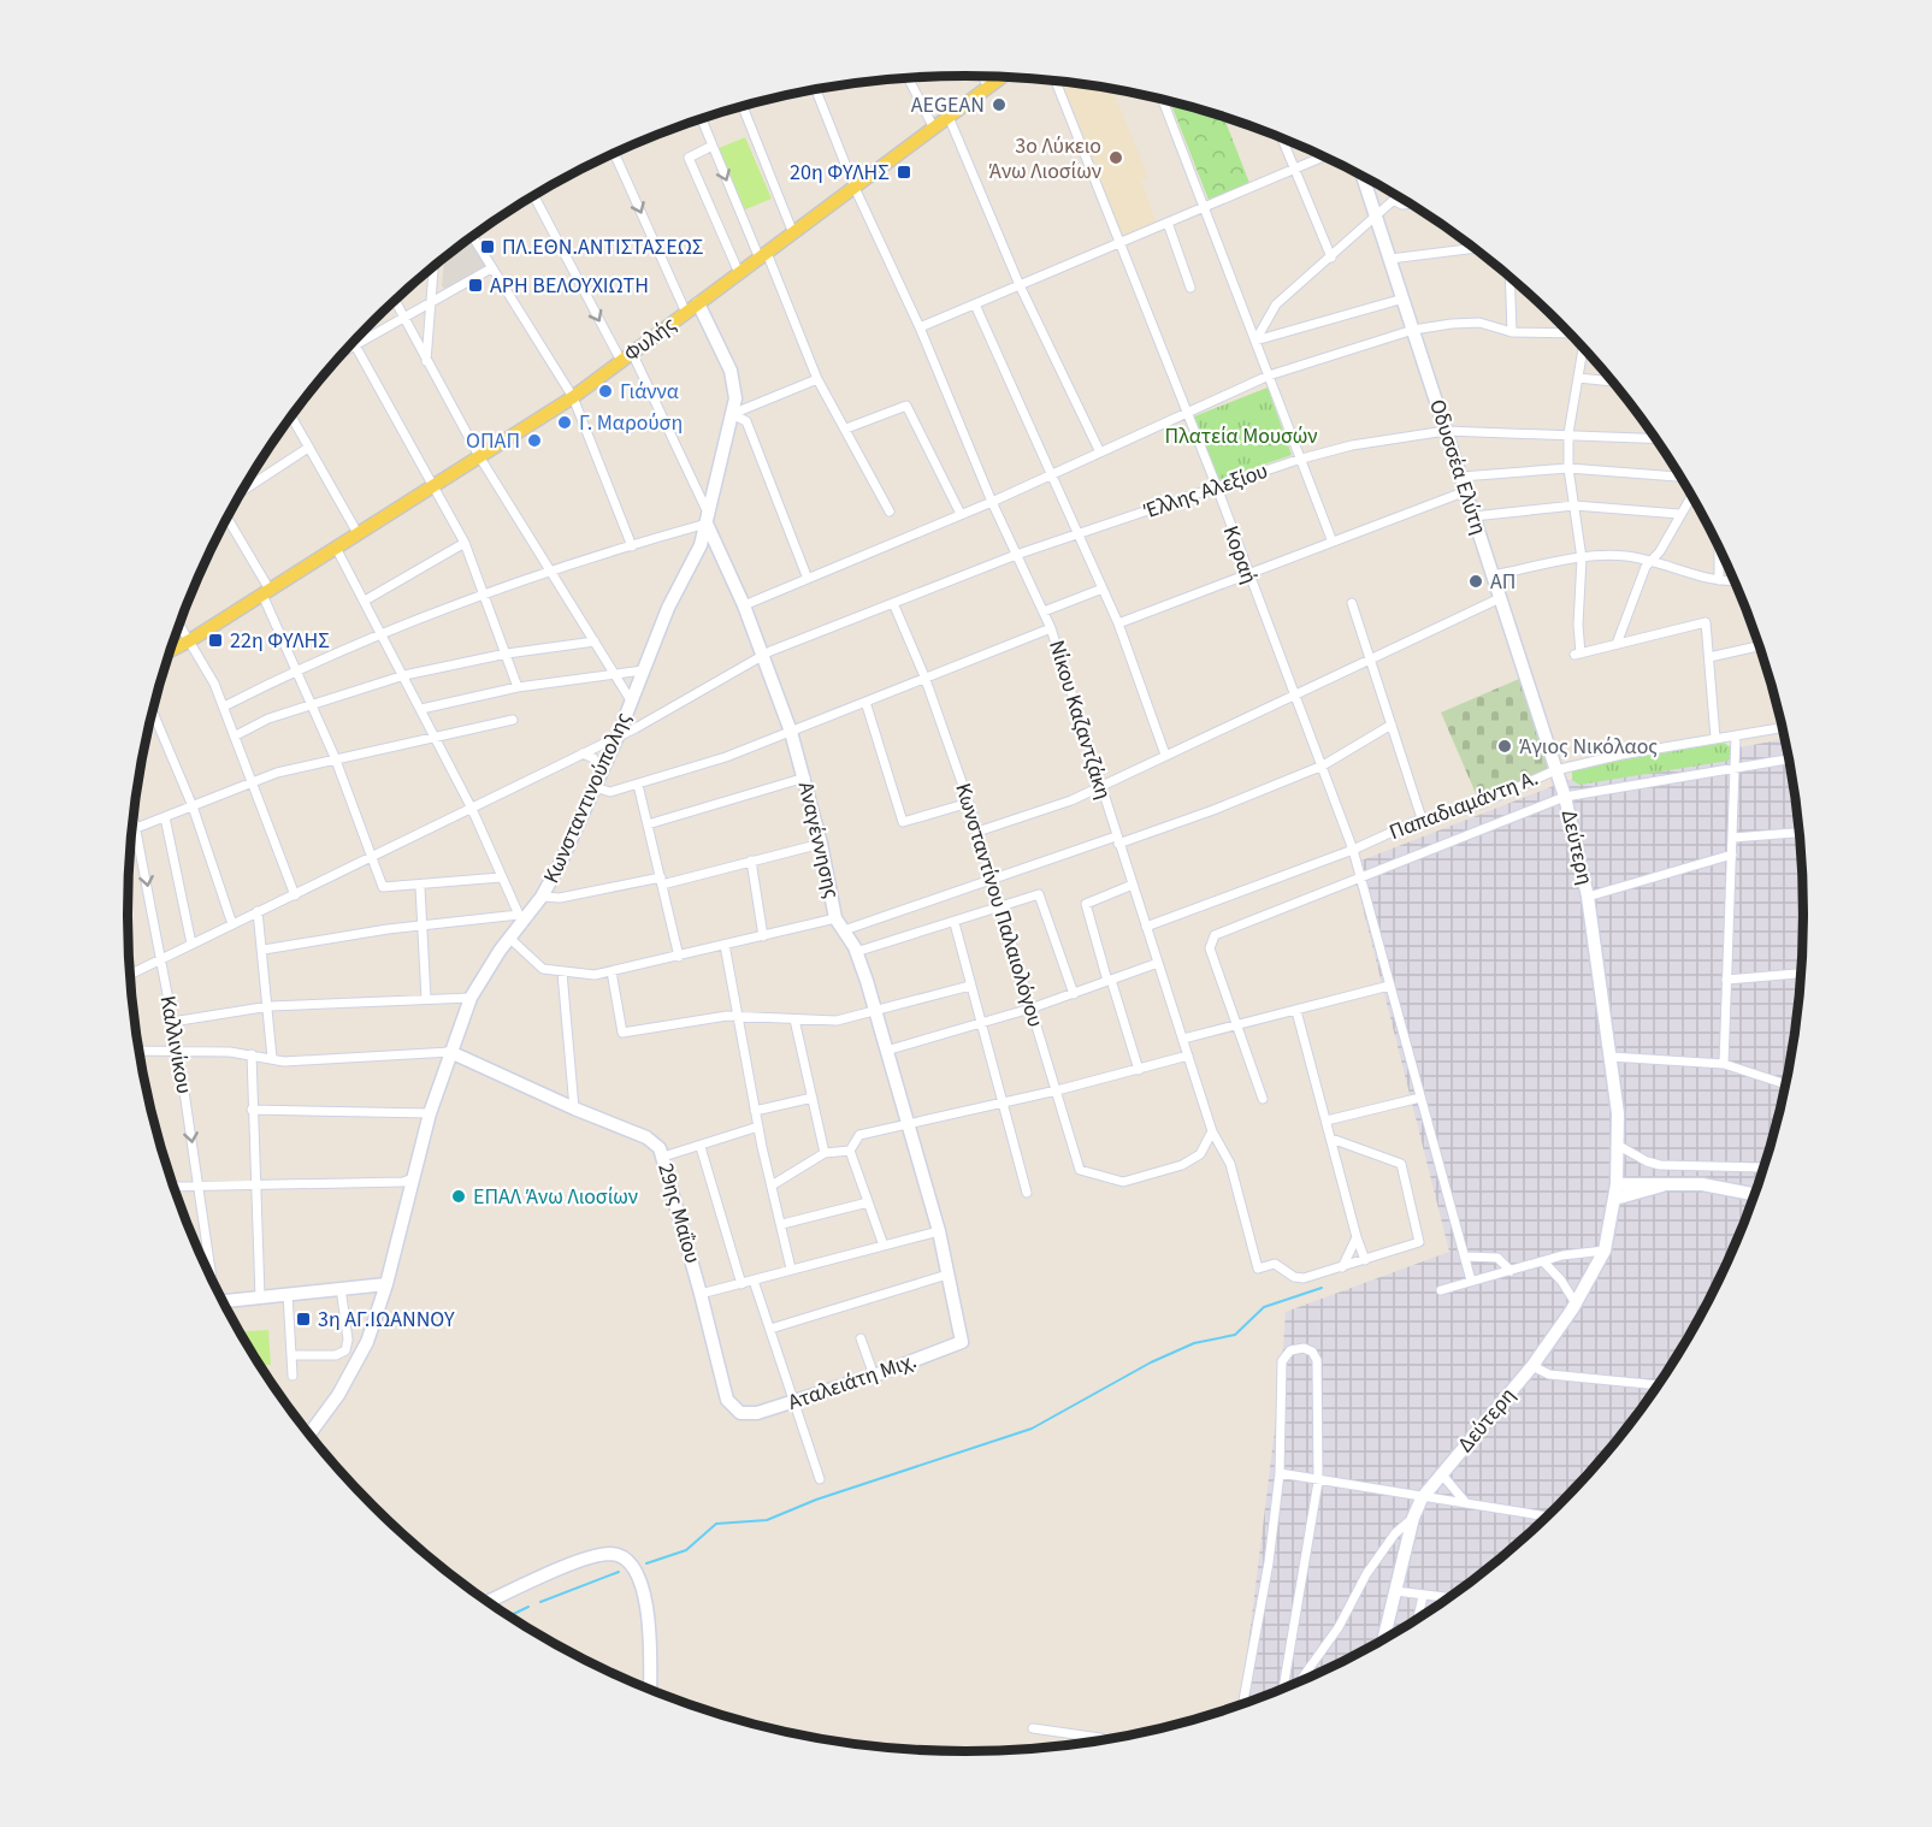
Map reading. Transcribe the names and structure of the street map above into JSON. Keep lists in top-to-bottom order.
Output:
{
  "streets": {
    "main road": ["Φυλής"],
    "street": [
      "Οδυσσέα Ελύτη",
      "Έλλης Αλεξίου",
      "Κοραή",
      "Νίκου Καζαντζάκη",
      "Κωνσταντινούπολης",
      "Παπαδιαμάντη Α.",
      "Αναγέννησης",
      "Δεύτερη",
      "Κωνσταντίνου Παλαιολόγου",
      "Καλλινίκου",
      "29ης Μαΐου",
      "Αταλειάτη Μιχ."
    ]
  },
  "crossings": [
    ["Φυλής", "Νίκου Καζαντζάκη"],
    ["Φυλής", "Κωνσταντινούπολης"],
    ["Φυλής", "Αναγέννησης"],
    ["Οδυσσέα Ελύτη", "Έλλης Αλεξίου"],
    ["Οδυσσέα Ελύτη", "Παπαδιαμάντη Α."],
    ["Οδυσσέα Ελύτη", "Δεύτερη"],
    ["Έλλης Αλεξίου", "Κοραή"],
    ["Έλλης Αλεξίου", "Νίκου Καζαντζάκη"],
    ["Έλλης Αλεξίου", "Κωνσταντινούπολης"],
    ["Έλλης Αλεξίου", "Αναγέννησης"],
    ["Έλλης Αλεξίου", "Κωνσταντίνου Παλαιολόγου"],
    ["Έλλης Αλεξίου", "Καλλινίκου"],
    ["Κοραή", "Παπαδιαμάντη Α."],
    ["Νίκου Καζαντζάκη", "Παπαδιαμάντη Α."],
    ["Νίκου Καζαντζάκη", "Κωνσταντίνου Παλαιολόγου"],
    ["Κωνσταντινούπολης", "Αναγέννησης"],
    ["Κωνσταντινούπολης", "29ης Μαΐου"],
    ["Παπαδιαμάντη Α.", "Δεύτερη"],
    ["Αναγέννησης", "Αταλειάτη Μιχ."],
    ["29ης Μαΐου", "Αταλειάτη Μιχ."]
  ],
  "parks": ["Πλατεία Μουσών"],
  "places": {
    "other": [
      "AEGEAN",
      "3ο Λύκειο Άνω Λιοσίων",
      "Γιάννα",
      "Γ. Μαρούση",
      "ΟΠΑΠ",
      "ΑΠ",
      "Άγιος Νικόλαος",
      "ΕΠΑΛ Άνω Λιοσίων"
    ],
    "transit": [
      "20η ΦΥΛΗΣ",
      "ΠΛ.ΕΘΝ.ΑΝΤΙΣΤΑΣΕΩΣ",
      "ΑΡΗ ΒΕΛΟΥΧΙΩΤΗ",
      "22η ΦΥΛΗΣ",
      "3η ΑΓ.ΙΩΑΝΝΟΥ"
    ]
  }
}
